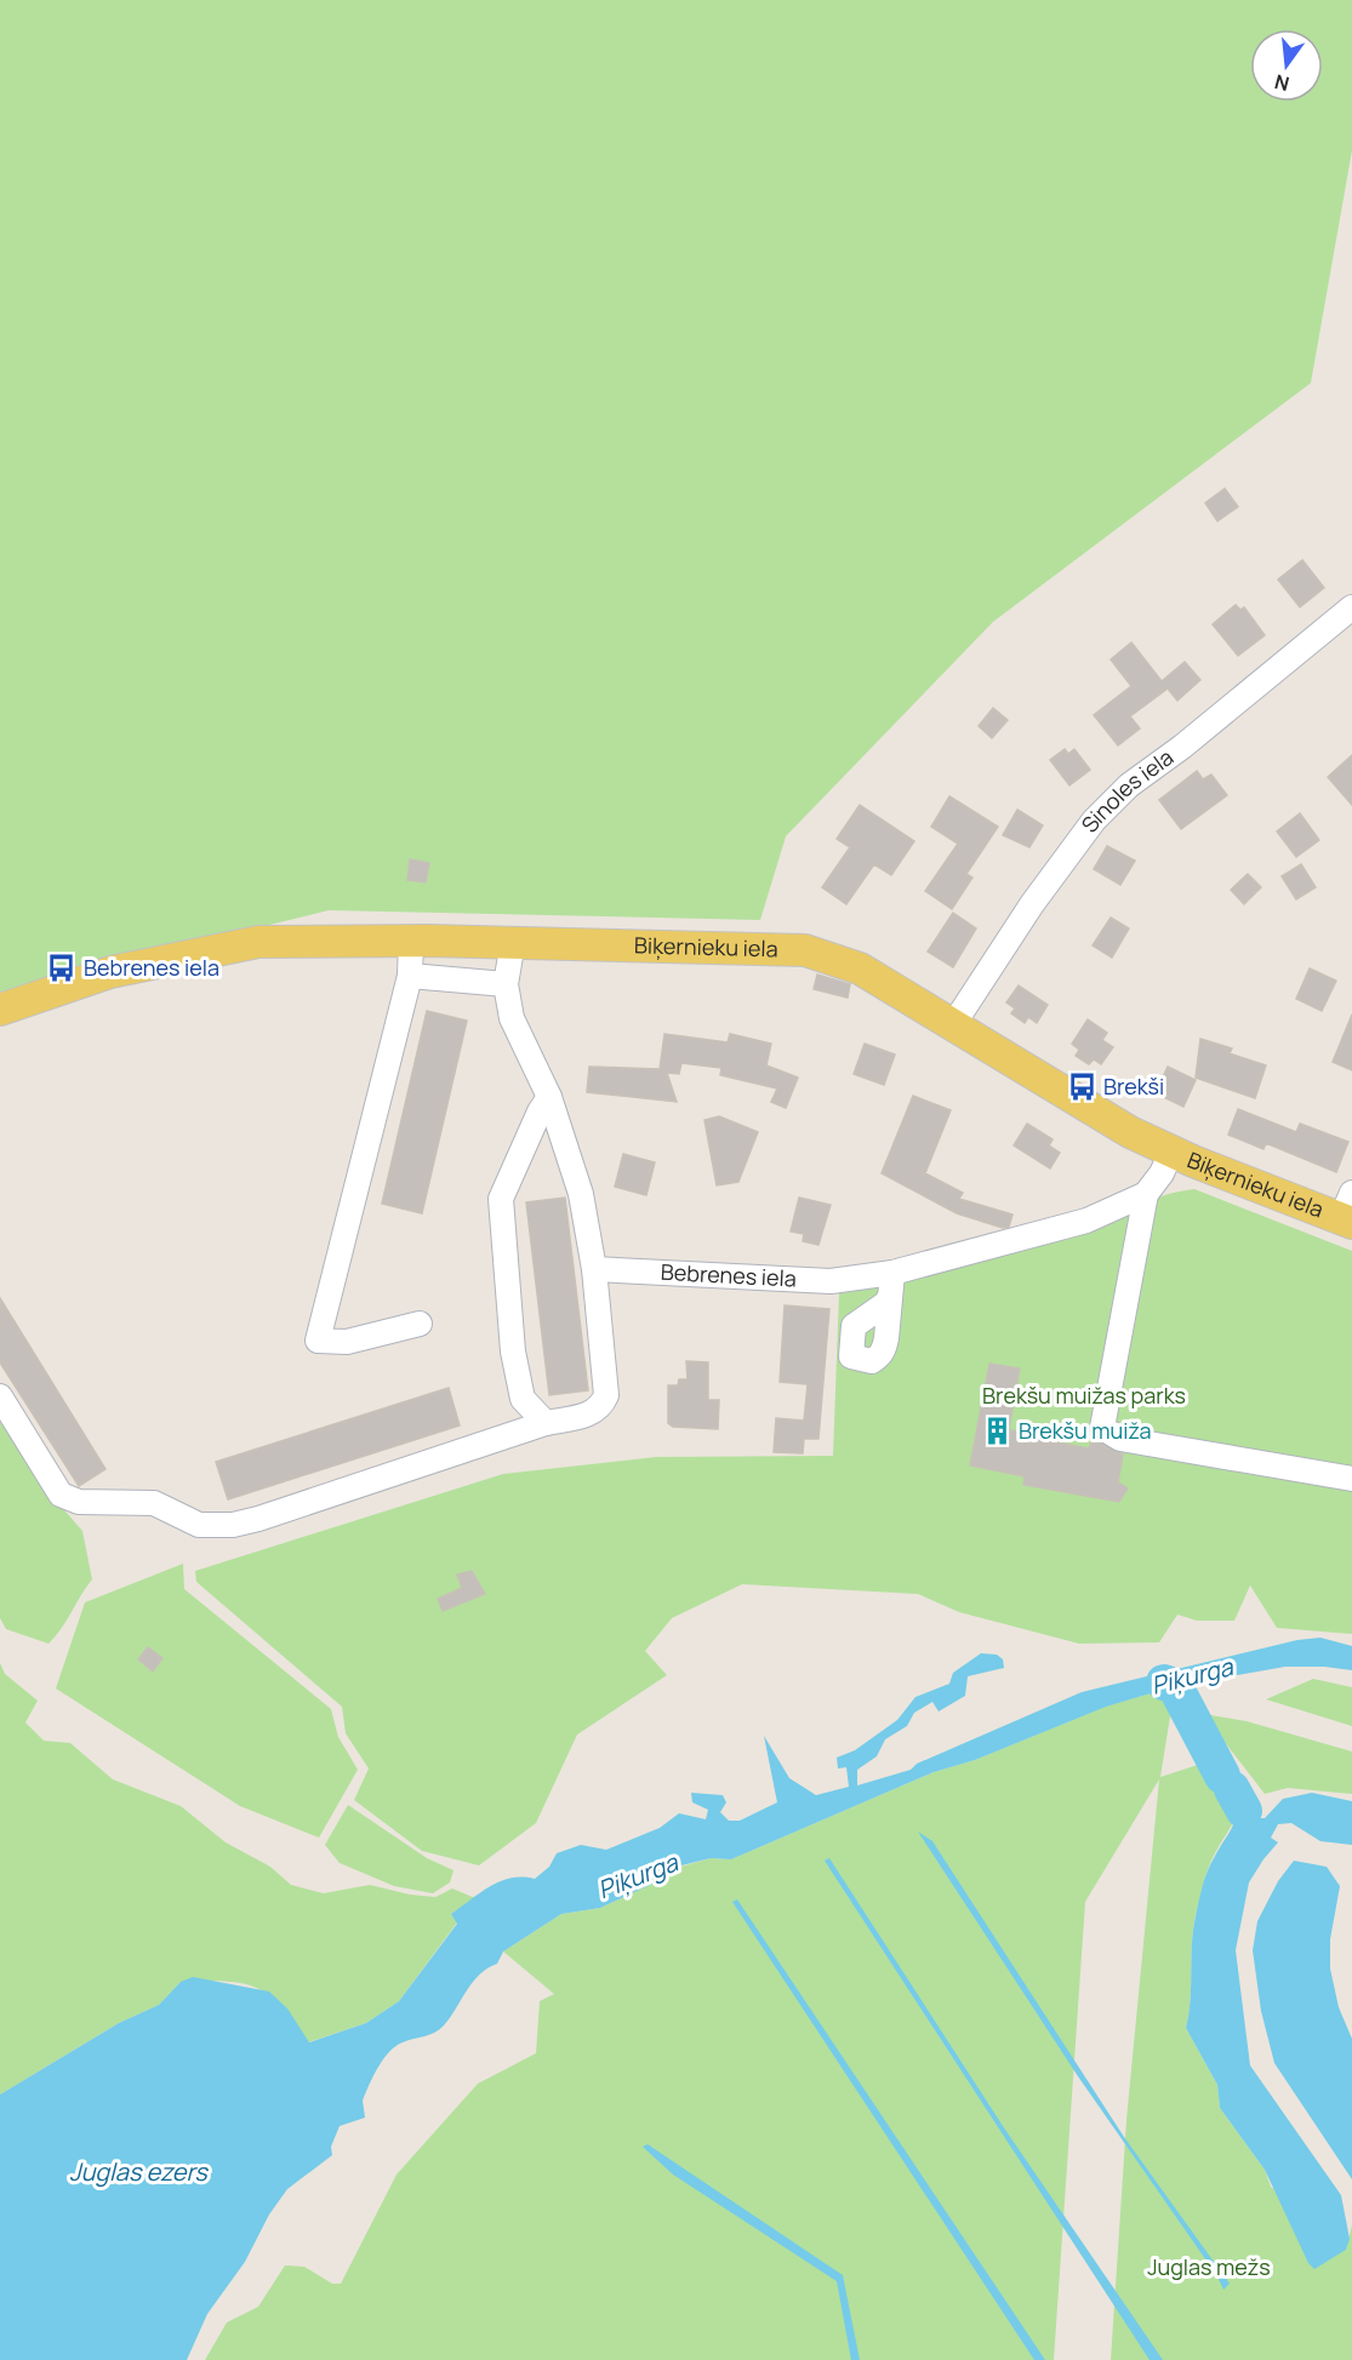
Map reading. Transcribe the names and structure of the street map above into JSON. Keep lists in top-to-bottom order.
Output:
{
  "streets": {
    "main road": ["Biķernieku iela"],
    "street": ["Sinoles iela", "Bebrenes iela"]
  },
  "crossings": [
    ["Sinoles iela", "Biķernieku iela"]
  ],
  "water": ["Piķurga", "Juglas ezers"],
  "parks": ["Brekšu muižas parks", "Juglas mežs"],
  "places": {
    "bus stop": ["Bebrenes iela", "Brekši"],
    "building": ["Brekšu muiža"]
  },
  "north": "bottom"
}
